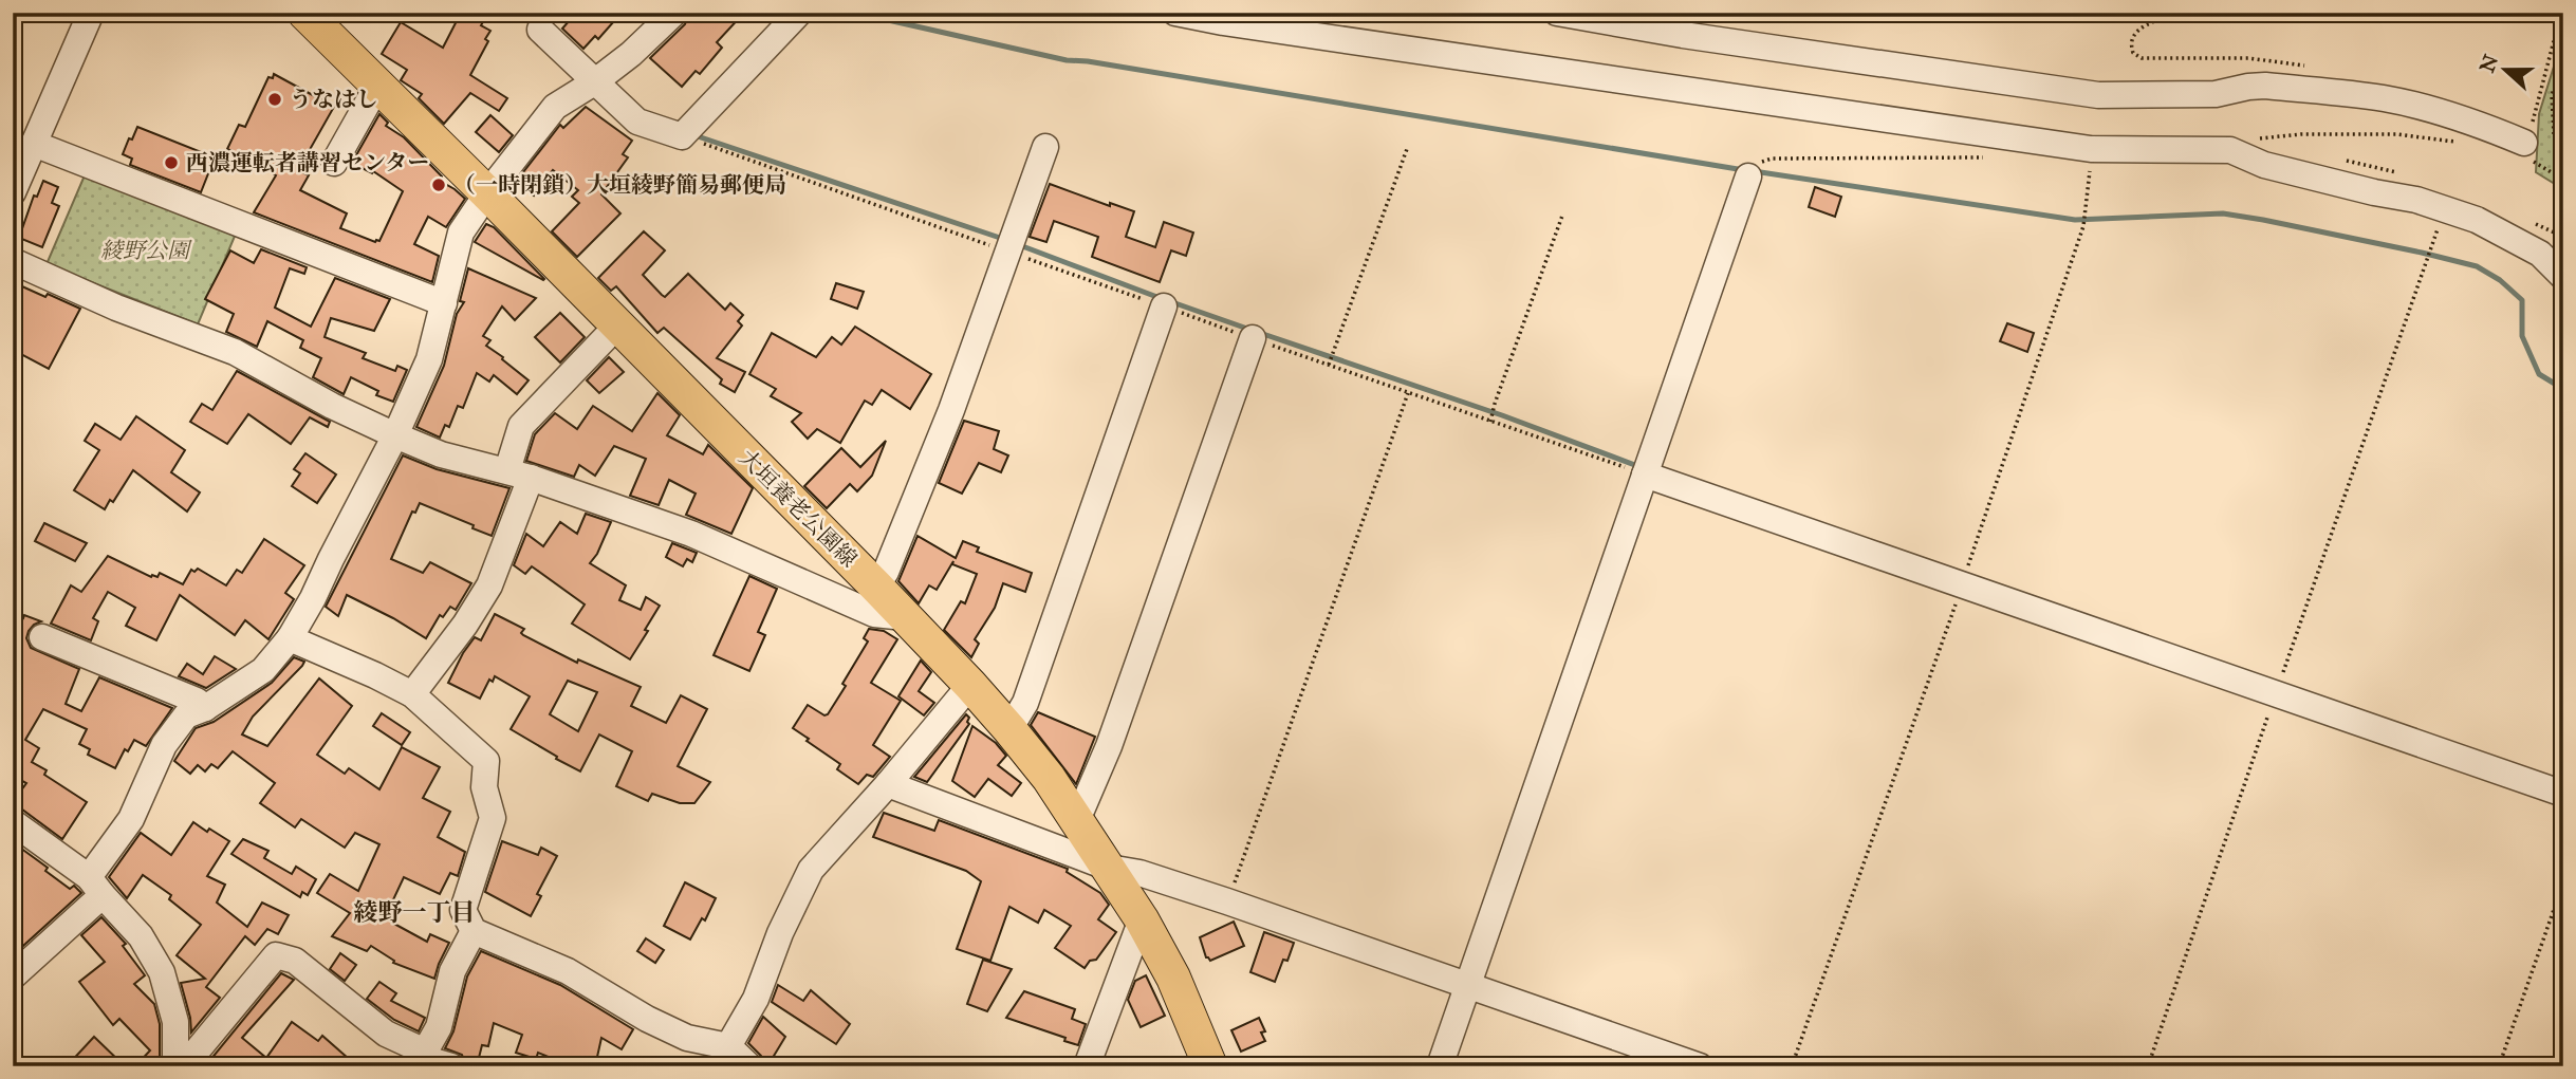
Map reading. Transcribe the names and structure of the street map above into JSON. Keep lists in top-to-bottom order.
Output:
{
  "streets": {
    "main road": ["大垣養老公園線"]
  },
  "districts": ["綾野一丁目"],
  "parks": ["綾野公園"],
  "places": ["うなはし", "西濃運転者講習センター", "（一時閉鎖）大垣綾野簡易郵便局"],
  "north": "left"
}
